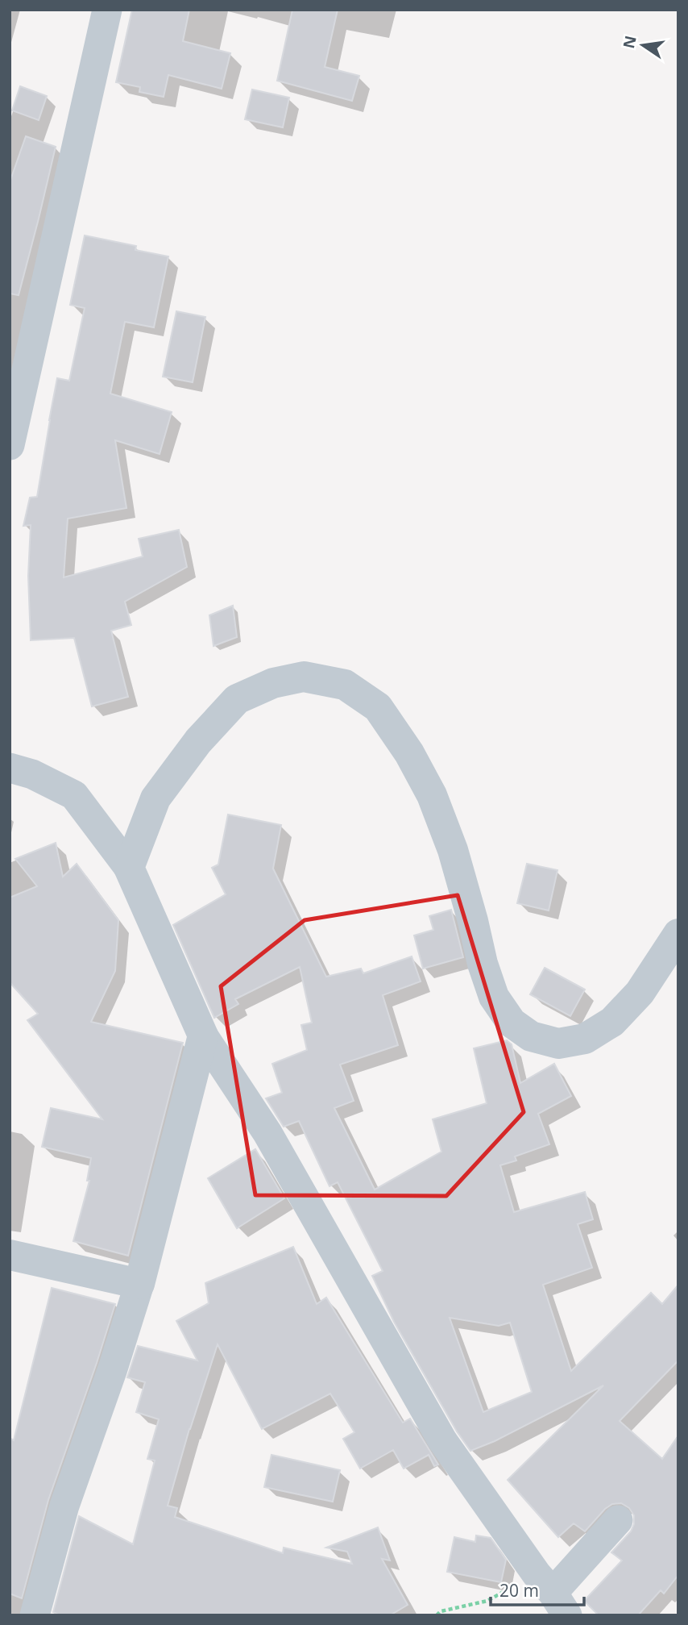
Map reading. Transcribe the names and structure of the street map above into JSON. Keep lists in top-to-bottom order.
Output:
{
  "scale_bar": "20 m",
  "north": "left"
}
